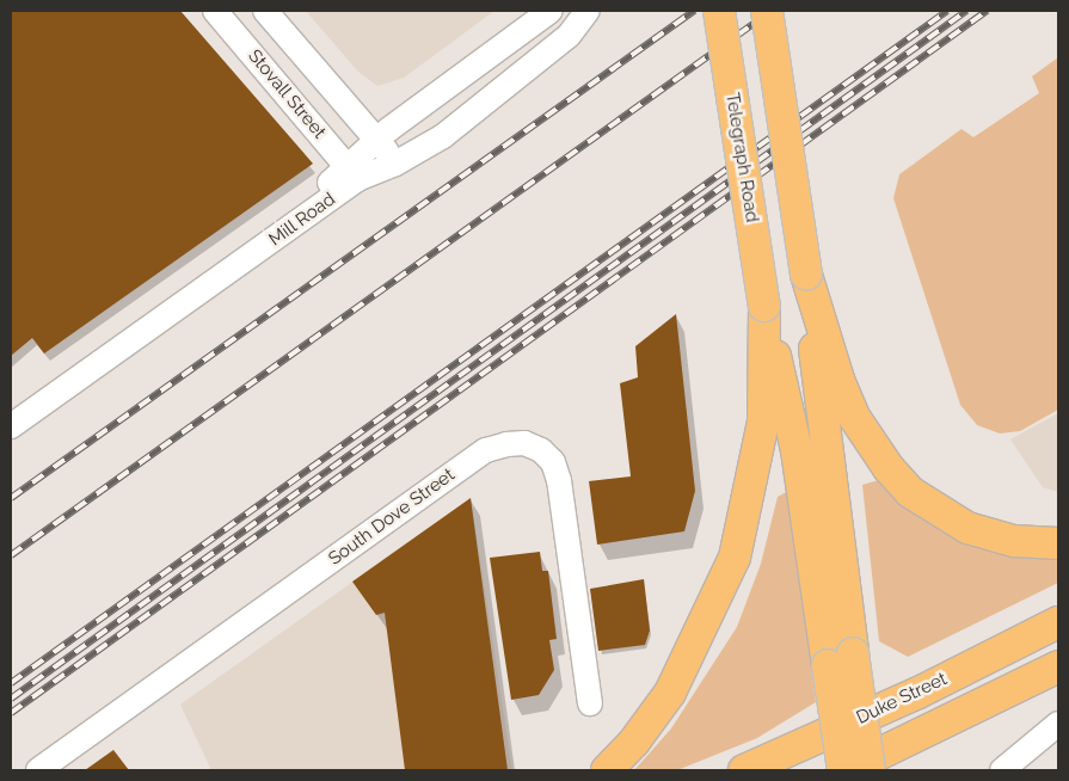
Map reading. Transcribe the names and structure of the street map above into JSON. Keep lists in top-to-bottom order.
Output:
{
  "streets": {
    "main road": ["Telegraph Road", "Duke Street"],
    "street": ["Stovall Street", "Mill Road", "South Dove Street"]
  },
  "crossings": [
    ["Stovall Street", "Mill Road"]
  ]
}
